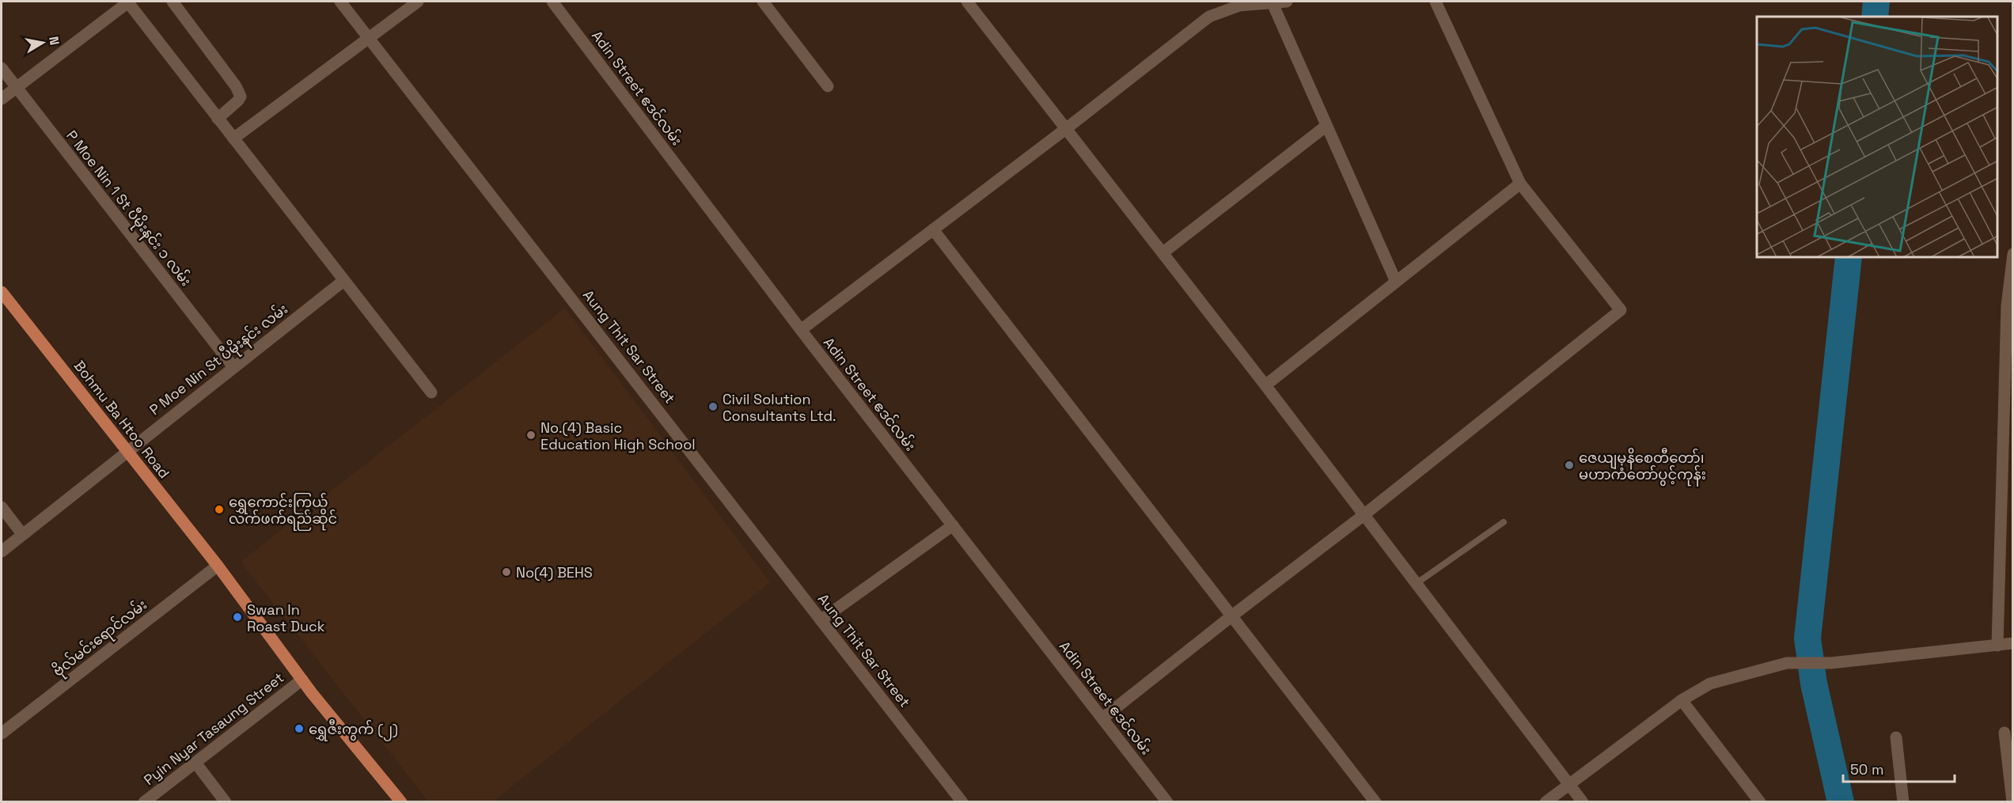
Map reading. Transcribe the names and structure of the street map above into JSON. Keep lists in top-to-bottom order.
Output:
{
  "streets": {
    "main road": ["Bohmu Ba Htoo Road"],
    "street": [
      "Adin Street ဧဒင်လမ်း",
      "P Moe Nin 1 St ပီမိုးနင်း ၁ လမ်း",
      "Aung Thit Sar Street",
      "P Moe Nin St ပီမိုးနင်း လမ်း",
      "ဗိုလ်မင်းရောင်လမ်း",
      "Pyin Nyar Tasaung Street"
    ]
  },
  "crossings": [
    ["P Moe Nin 1 St ပီမိုးနင်း ၁ လမ်း", "P Moe Nin St ပီမိုးနင်း လမ်း"],
    ["P Moe Nin St ပီမိုးနင်း လမ်း", "Bohmu Ba Htoo Road"],
    ["Bohmu Ba Htoo Road", "ဗိုလ်မင်းရောင်လမ်း"],
    ["Bohmu Ba Htoo Road", "Pyin Nyar Tasaung Street"]
  ],
  "places": [
    "Civil Solution Consultants Ltd.",
    "No.(4) Basic Education High School",
    "ဇေယျမုနိစေတီတော်၊ မဟာကံတော်ပွင့်ကုန်း",
    "ရွှေကောင်းကြွယ် လက်ဖက်ရည်ဆိုင်",
    "No(4) BEHS",
    "Swan In Roast Duck",
    "ရွှေဇီးကွက် (၂)"
  ],
  "scale_bar": "50 m",
  "north": "right"
}
